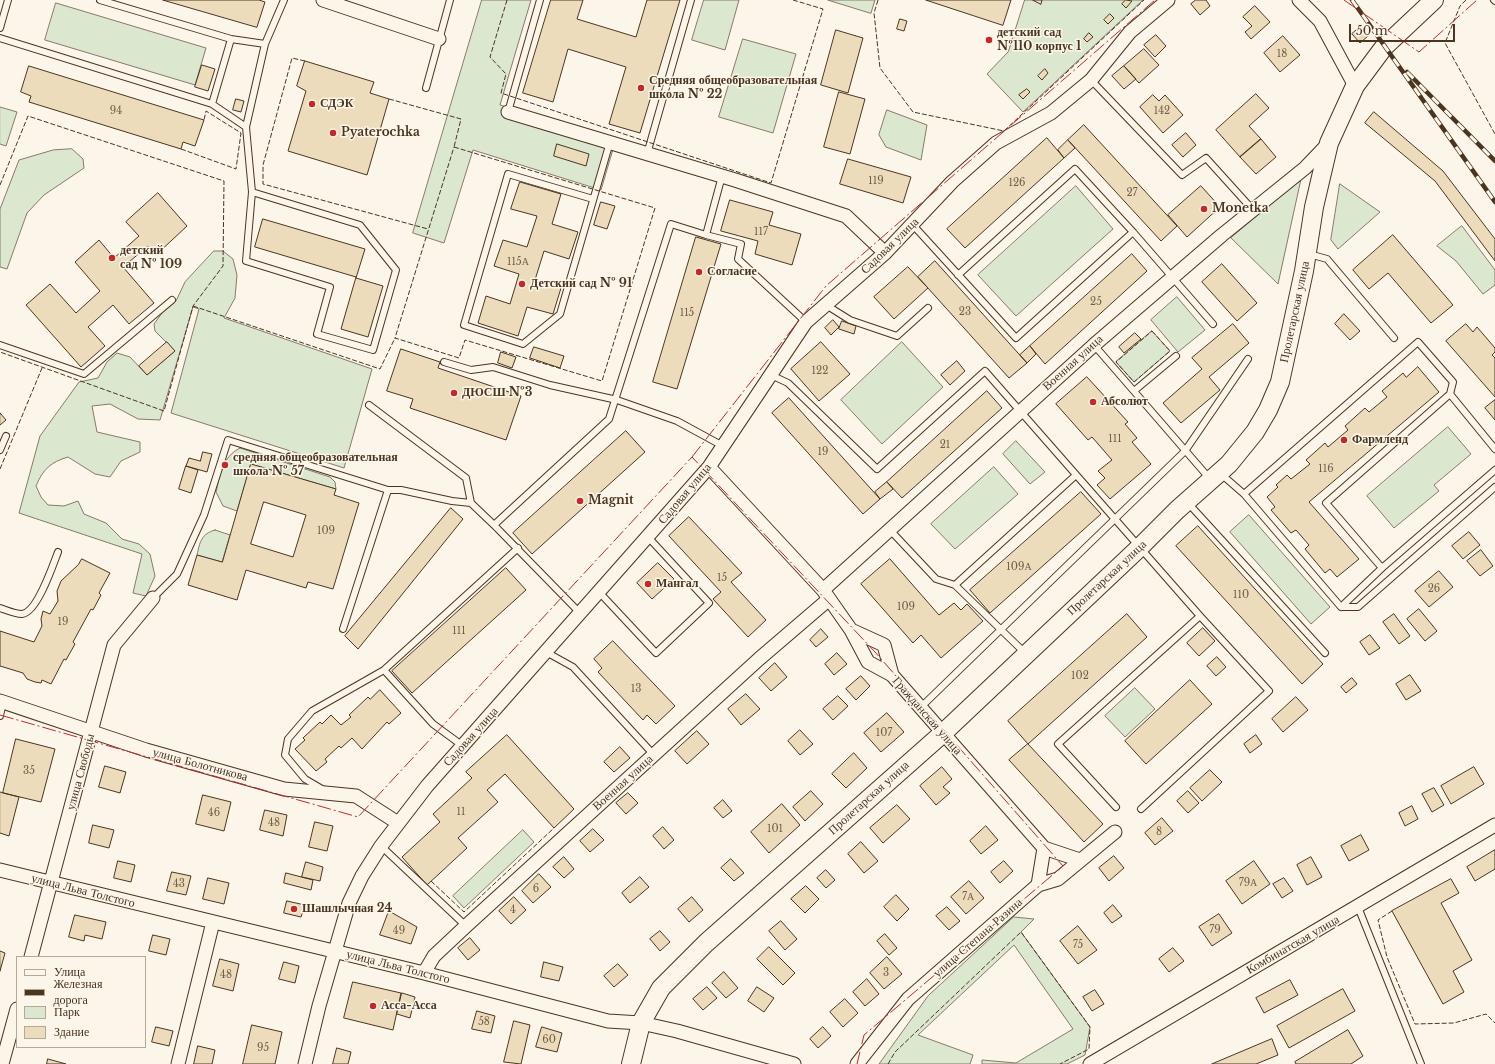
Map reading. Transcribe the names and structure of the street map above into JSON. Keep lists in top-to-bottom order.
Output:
{
  "streets": {
    "street": [
      "Садовая улица",
      "Пролетарская улица",
      "Военная улица",
      "Гражданская улица",
      "улица Болотникова",
      "улица Свободы",
      "улица Льва Толстого",
      "улица Степана Разина",
      "Комбинатская улица"
    ]
  },
  "crossings": [
    ["Садовая улица", "Гражданская улица"],
    ["Садовая улица", "улица Болотникова"],
    ["Садовая улица", "улица Льва Толстого"],
    ["Пролетарская улица", "Военная улица"],
    ["Пролетарская улица", "Гражданская улица"],
    ["Пролетарская улица", "улица Льва Толстого"],
    ["Военная улица", "Гражданская улица"],
    ["Военная улица", "улица Льва Толстого"],
    ["улица Болотникова", "улица Свободы"],
    ["улица Свободы", "улица Льва Толстого"]
  ],
  "places": [
    "детский сад №110 корпус 1",
    "Средняя общеобразовательная школа № 22",
    "СДЭК",
    "Pyaterochka",
    "Monetka",
    "детский сад № 109",
    "Согласие",
    "Детский сад № 91",
    "ДЮСШ №3",
    "Абсолют",
    "Фармленд",
    "средняя общеобразовательная школа № 57",
    "Magnit",
    "Мангал",
    "Шашлычная 24",
    "Асса-Асса"
  ],
  "house_numbers": [
    "18",
    "94",
    "142",
    "119",
    "126",
    "27",
    "117",
    "115А",
    "25",
    "23",
    "115",
    "122",
    "111",
    "21",
    "19",
    "116",
    "109",
    "109А",
    "15",
    "26",
    "110",
    "109",
    "19",
    "111",
    "102",
    "13",
    "107",
    "35",
    "11",
    "46",
    "48",
    "101",
    "8",
    "79А",
    "43",
    "6",
    "7А",
    "4",
    "79",
    "49",
    "75",
    "3",
    "48",
    "58",
    "60",
    "95"
  ],
  "legend": [
    "Улица",
    "Железная дорога",
    "Парк",
    "Здание"
  ],
  "scale_bar": "50 m"
}
